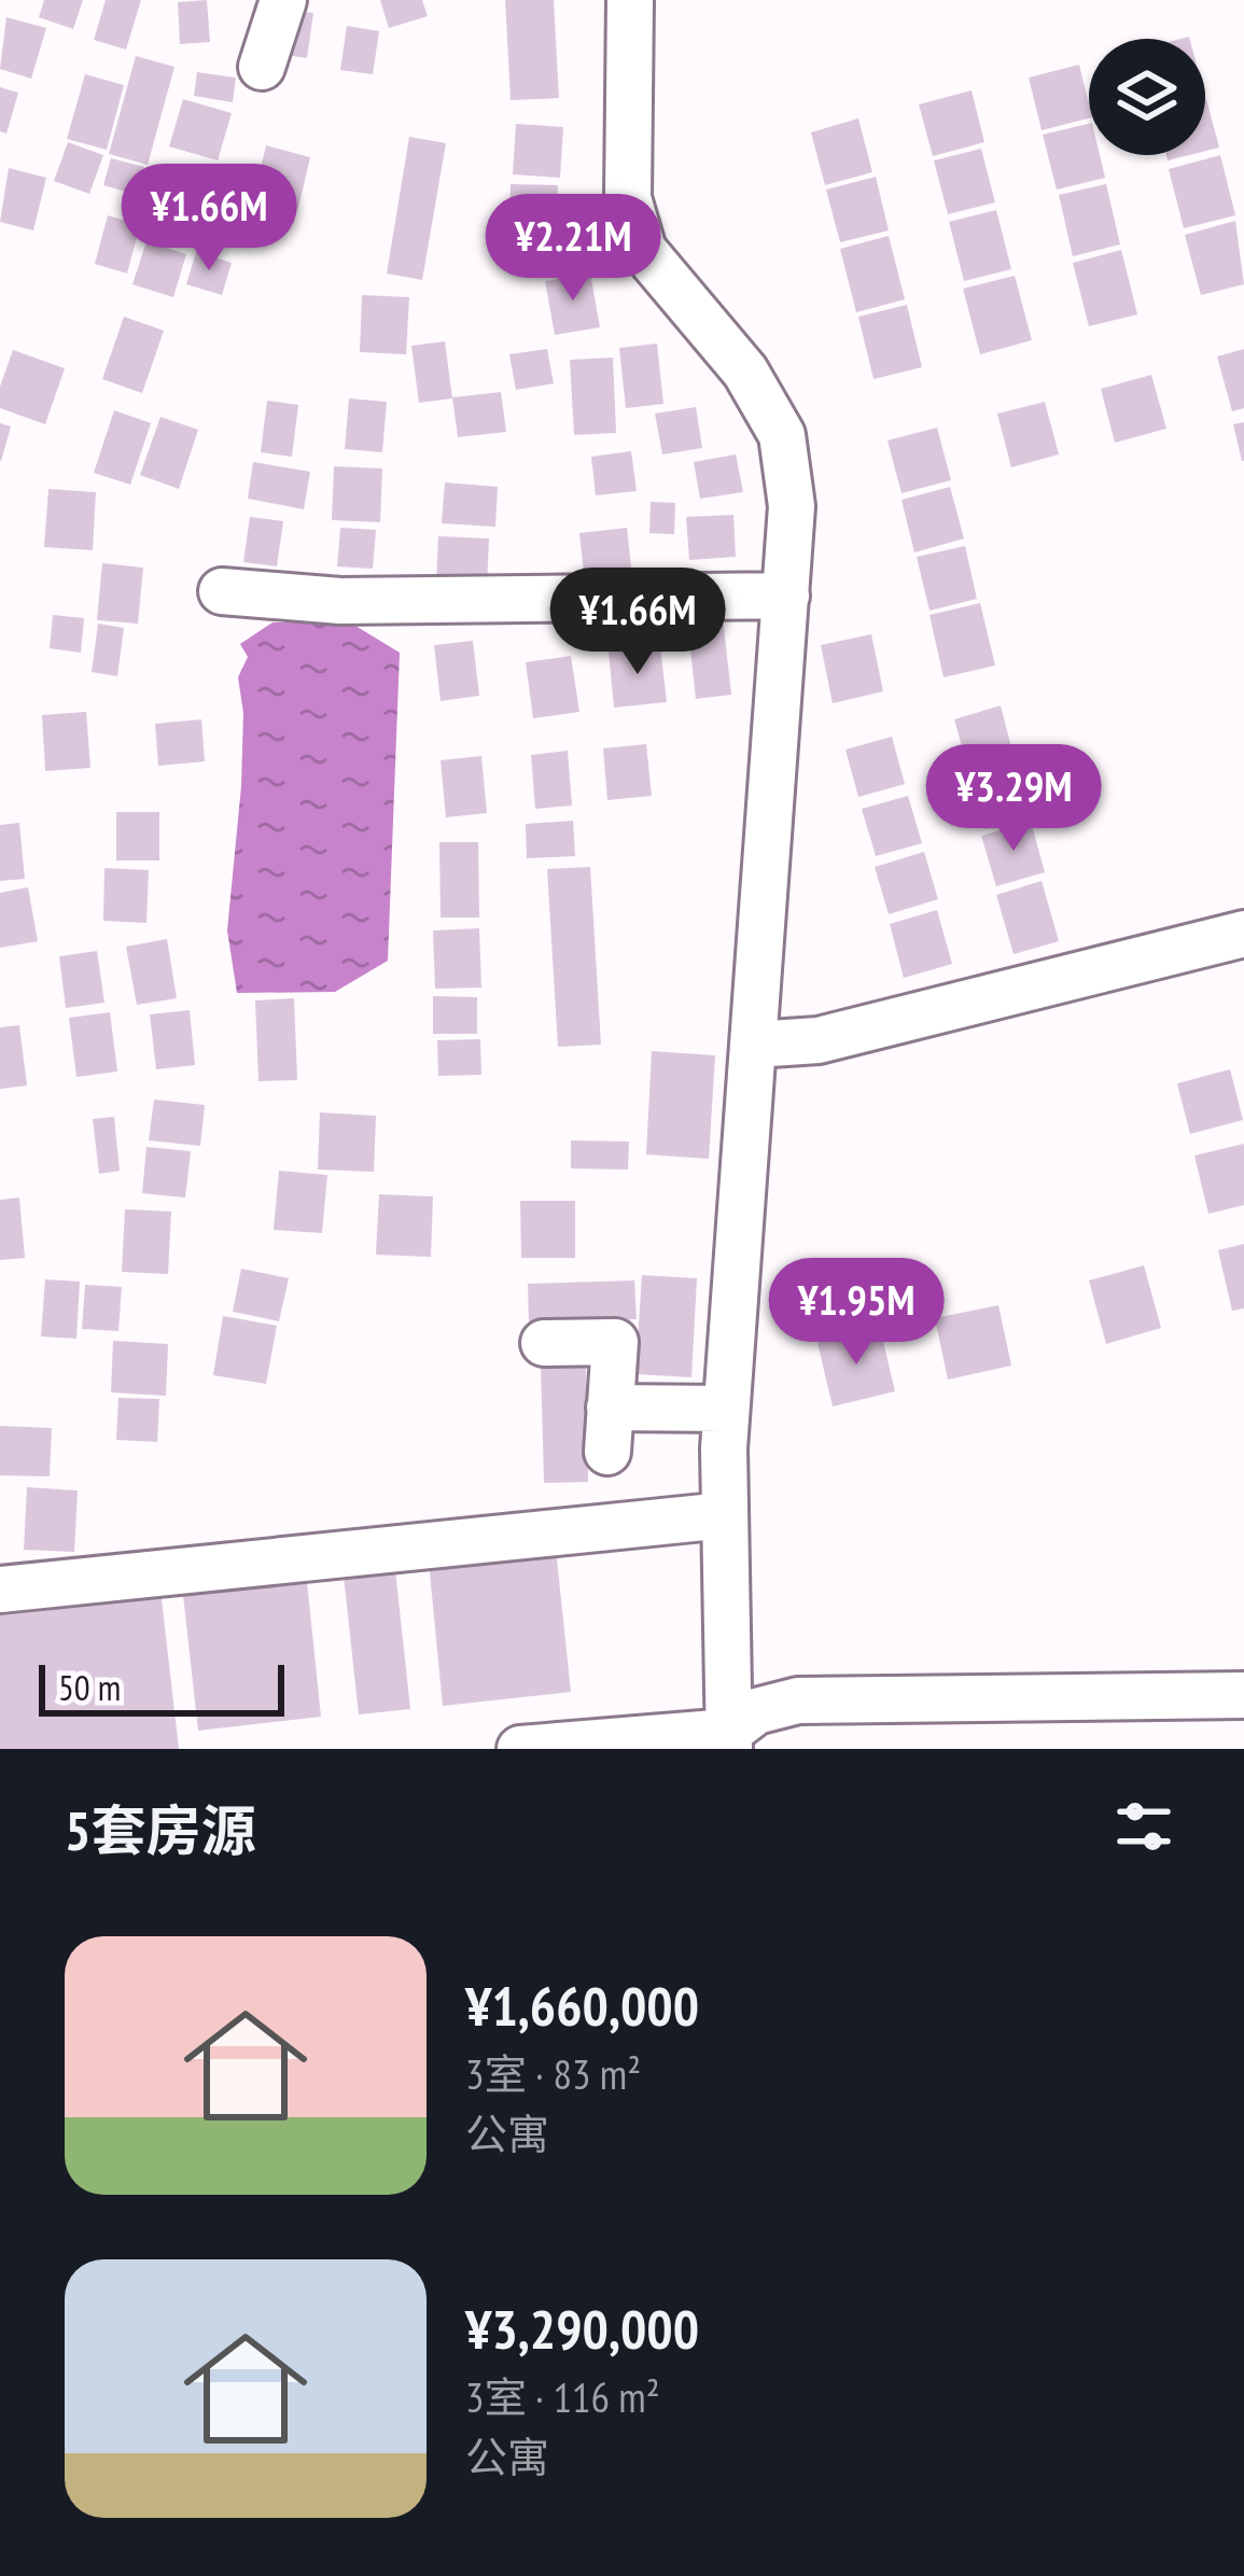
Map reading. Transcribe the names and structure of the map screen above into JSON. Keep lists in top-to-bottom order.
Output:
{
  "scale_bar": "50 m",
  "page": {
    "price": [
      "¥1.66M",
      "¥2.21M",
      "¥1.66M",
      "¥3.29M",
      "¥1.95M"
    ],
    "scale": "50 m",
    "heading": "5套房源",
    "list": [
      {
        "name": "¥1,660,000",
        "note": "3室 · 83 m² · 公寓"
      },
      {
        "name": "¥3,290,000",
        "note": "3室 · 116 m² · 公寓"
      }
    ]
  }
}
